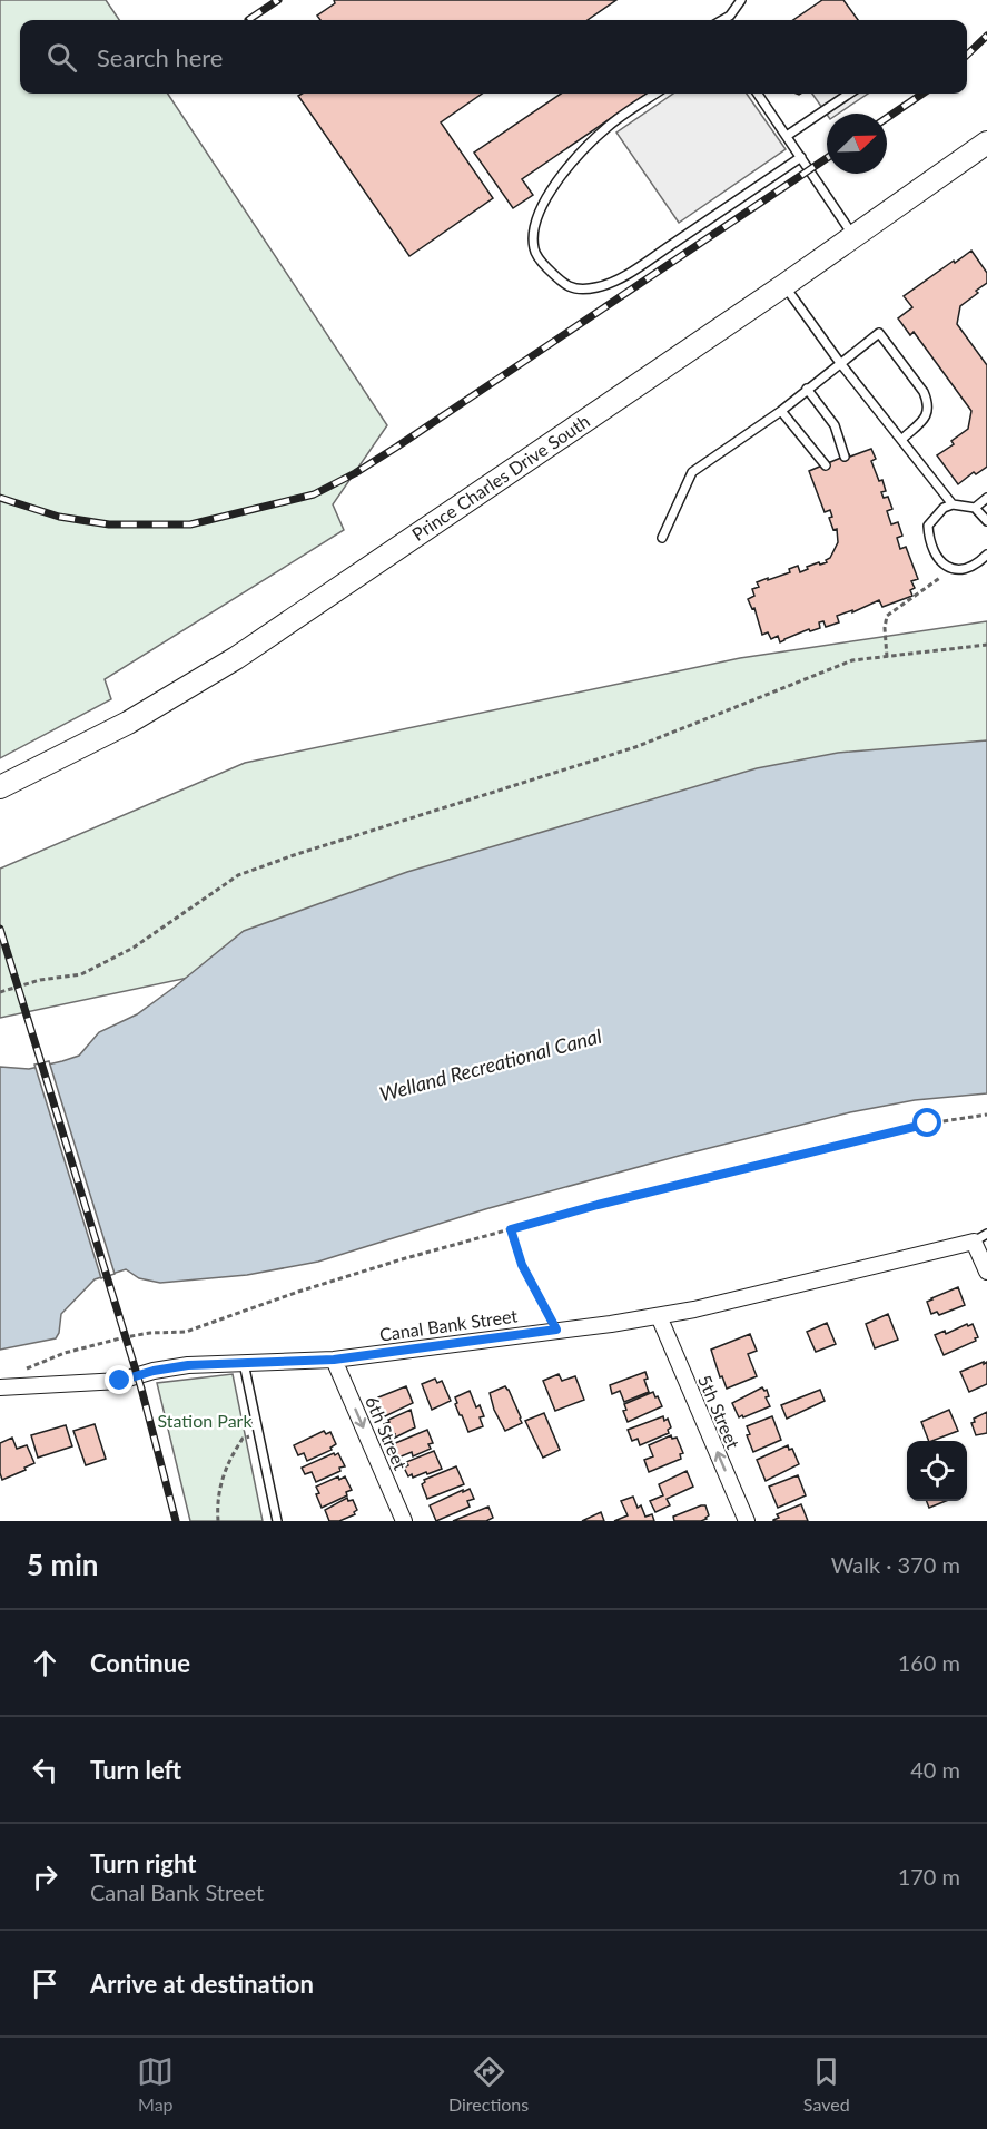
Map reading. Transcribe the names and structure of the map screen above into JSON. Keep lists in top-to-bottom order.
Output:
{
  "streets": {
    "main road": ["Prince Charles Drive South"],
    "street": ["Canal Bank Street", "5th Street", "6th Street"]
  },
  "crossings": [
    ["Canal Bank Street", "5th Street"],
    ["Canal Bank Street", "6th Street"]
  ],
  "one_way": ["5th Street", "6th Street"],
  "water": ["Welland Recreational Canal"],
  "parks": ["Station Park"],
  "north": "top right",
  "page": {
    "search": "Search here",
    "heading": ["5 min", "Walk · 370 m"],
    "list": [
      ["Continue", "160 m"],
      ["Turn left", "40 m"],
      ["Turn right", "Canal Bank Street", "170 m"],
      "Arrive at destination"
    ],
    "nav": ["Map", "Directions", "Saved"]
  }
}
